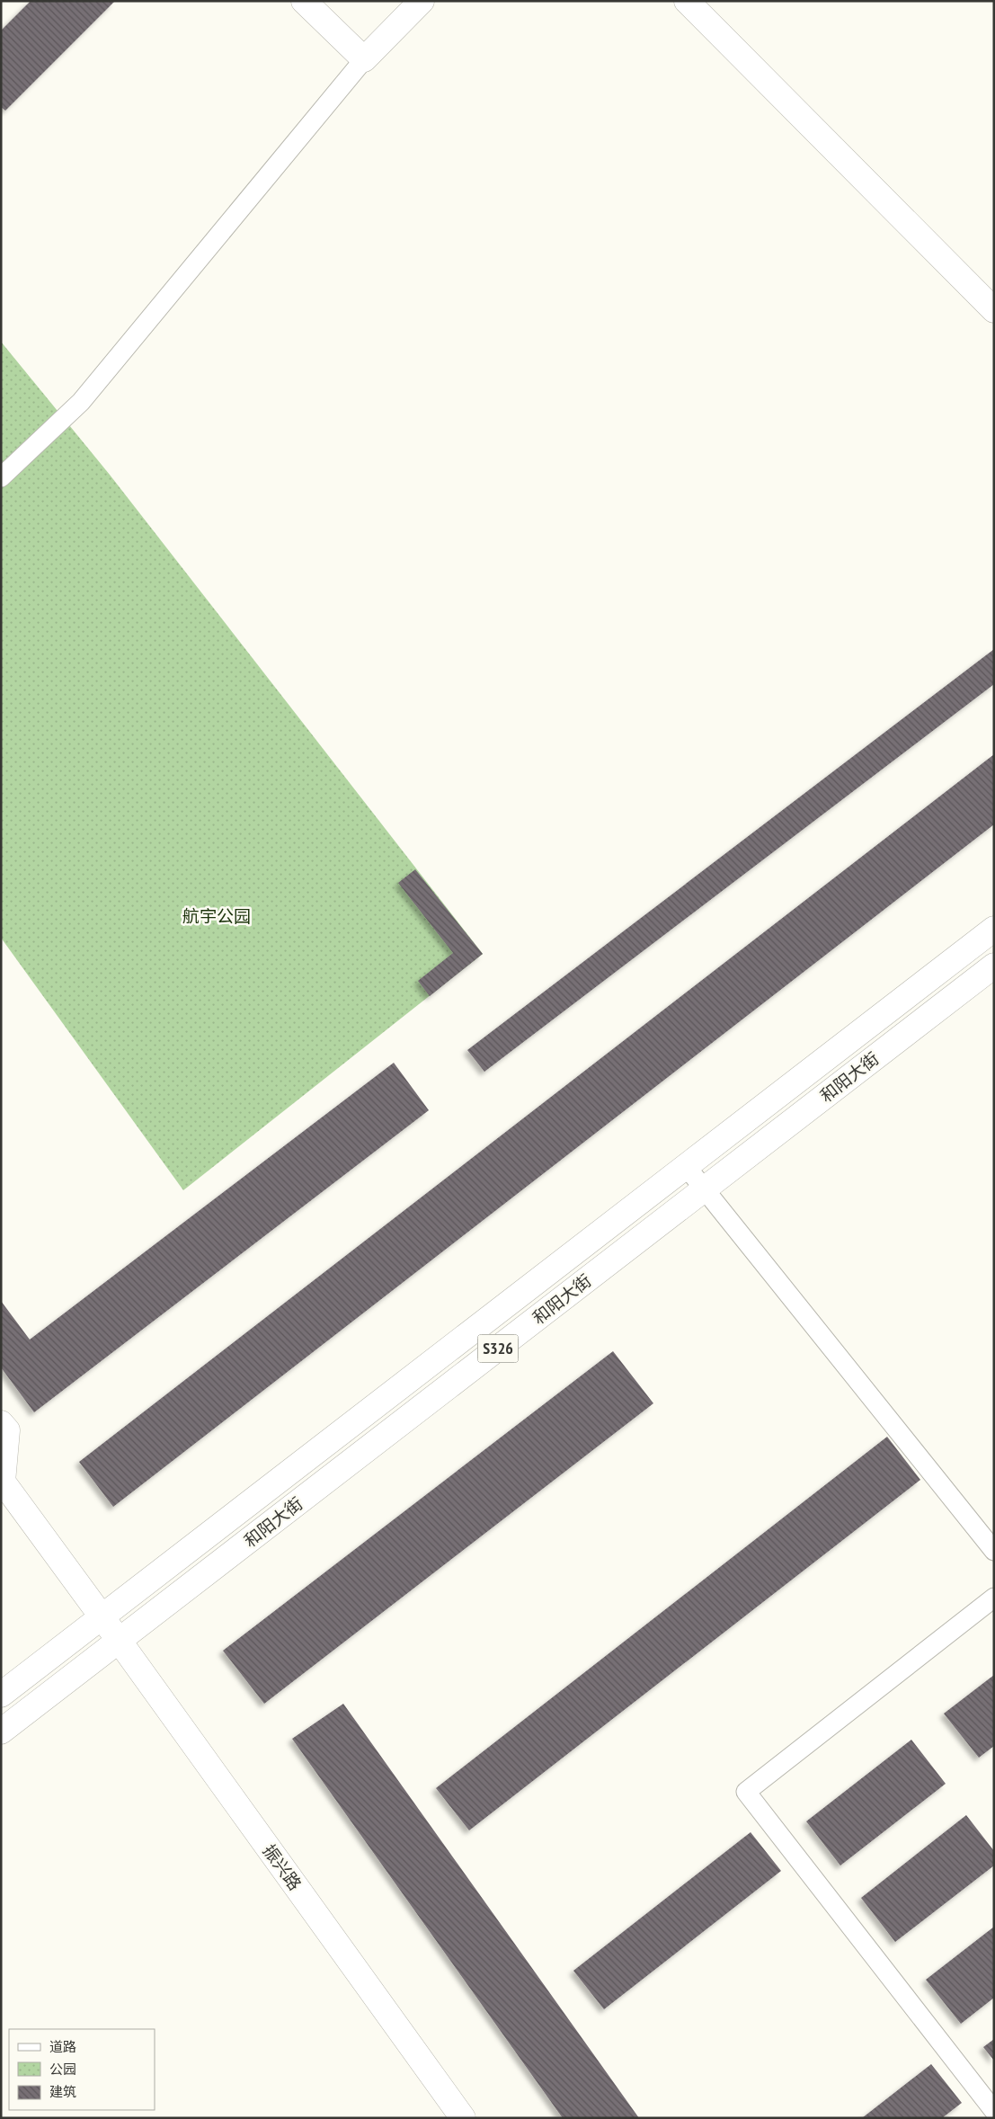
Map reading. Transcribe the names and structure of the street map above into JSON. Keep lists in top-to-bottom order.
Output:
{
  "streets": {
    "main road": ["和阳大街", "S326", "振兴路"]
  },
  "crossings": [
    ["和阳大街", "振兴路"]
  ],
  "parks": ["航宇公园"],
  "legend": ["道路", "公园", "建筑"]
}
